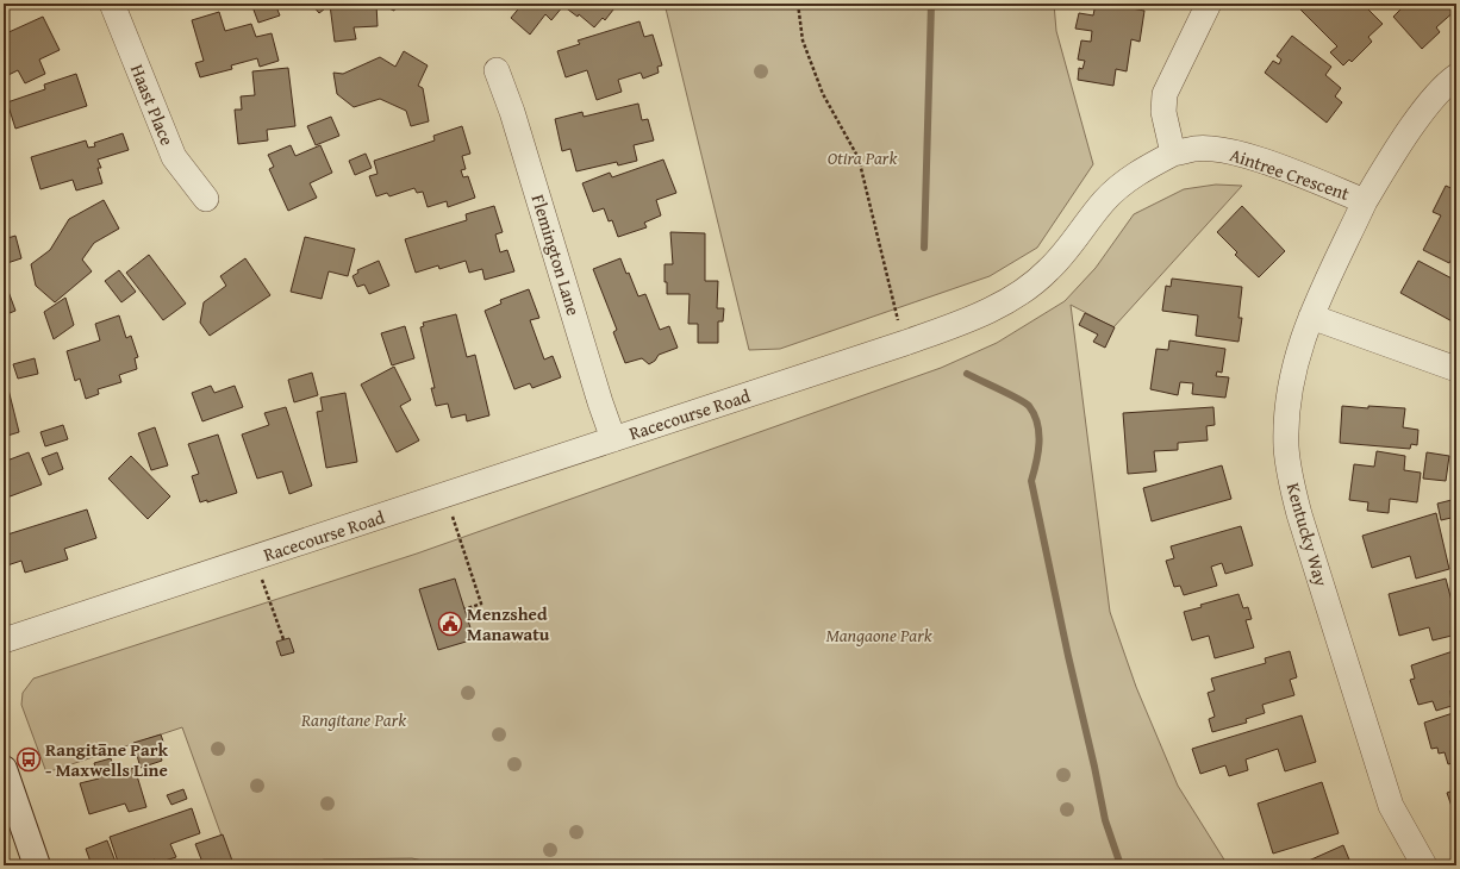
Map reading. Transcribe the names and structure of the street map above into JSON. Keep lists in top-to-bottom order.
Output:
{
  "streets": {
    "street": [
      "Haast Place",
      "Aintree Crescent",
      "Flemington Lane",
      "Racecourse Road",
      "Kentucky Way"
    ]
  },
  "crossings": [
    ["Aintree Crescent", "Racecourse Road"],
    ["Aintree Crescent", "Kentucky Way"],
    ["Flemington Lane", "Racecourse Road"]
  ],
  "parks": ["Otira Park", "Mangaone Park", "Rangitane Park"],
  "places": {
    "public building": ["Menzshed Manawatu"],
    "bus stop": ["Rangitāne Park - Maxwells Line"]
  }
}
